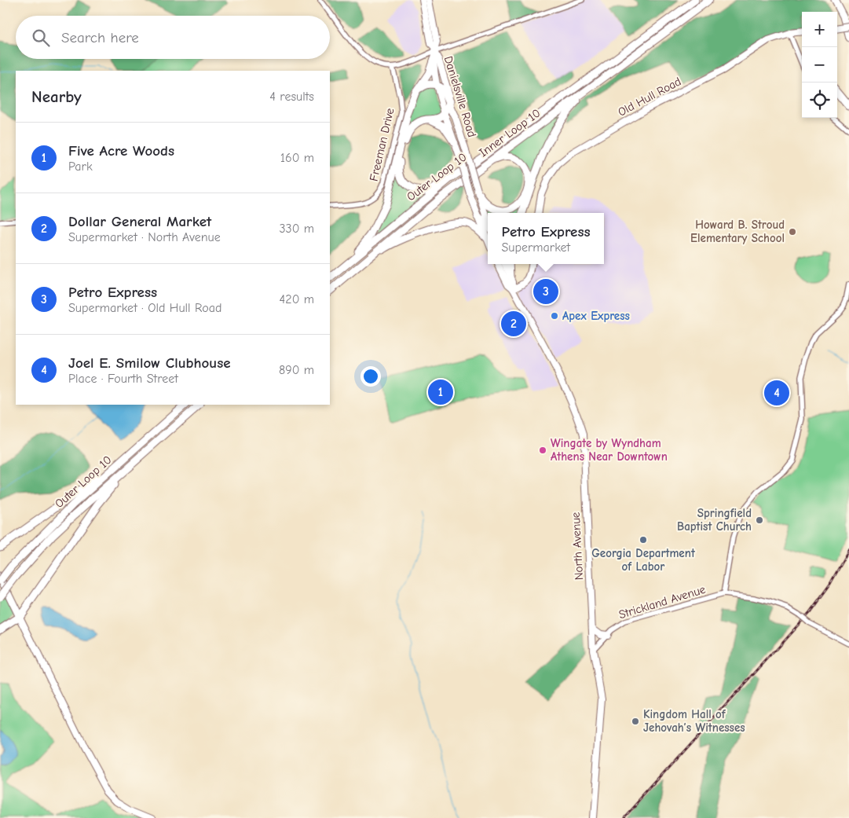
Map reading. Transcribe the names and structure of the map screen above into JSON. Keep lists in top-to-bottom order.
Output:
{
  "streets": {
    "highway": ["Inner Loop 10", "Outer Loop 10"],
    "main road": ["Danielsville Road", "Old Hull Road", "North Avenue"],
    "street": ["Freeman Drive", "Strickland Avenue"]
  },
  "crossings": [
    ["North Avenue", "Strickland Avenue"]
  ],
  "places": [
    "Howard B. Stroud Elementary School",
    "Apex Express",
    "Wingate by Wyndham Athens Near Downtown",
    "Springfield Baptist Church",
    "Georgia Department of Labor",
    "Kingdom Hall of Jehovah’s Witnesses"
  ],
  "page": {
    "map_buttons": ["+", "−"],
    "search": "Search here",
    "heading": ["Nearby", "4 results"],
    "list": [
      {
        "mark": "1",
        "name": "Five Acre Woods",
        "note": "Park",
        "value": "160 m"
      },
      {
        "mark": "2",
        "name": "Dollar General Market",
        "note": "Supermarket · North Avenue",
        "value": "330 m"
      },
      {
        "mark": "3",
        "name": "Petro Express",
        "note": "Supermarket · Old Hull Road",
        "value": "420 m"
      },
      {
        "mark": "4",
        "name": "Joel E. Smilow Clubhouse",
        "note": "Place · Fourth Street",
        "value": "890 m"
      }
    ],
    "popup": ["Petro Express", "Supermarket"],
    "pins": [
      "3",
      "2",
      "1",
      "4"
    ]
  }
}
